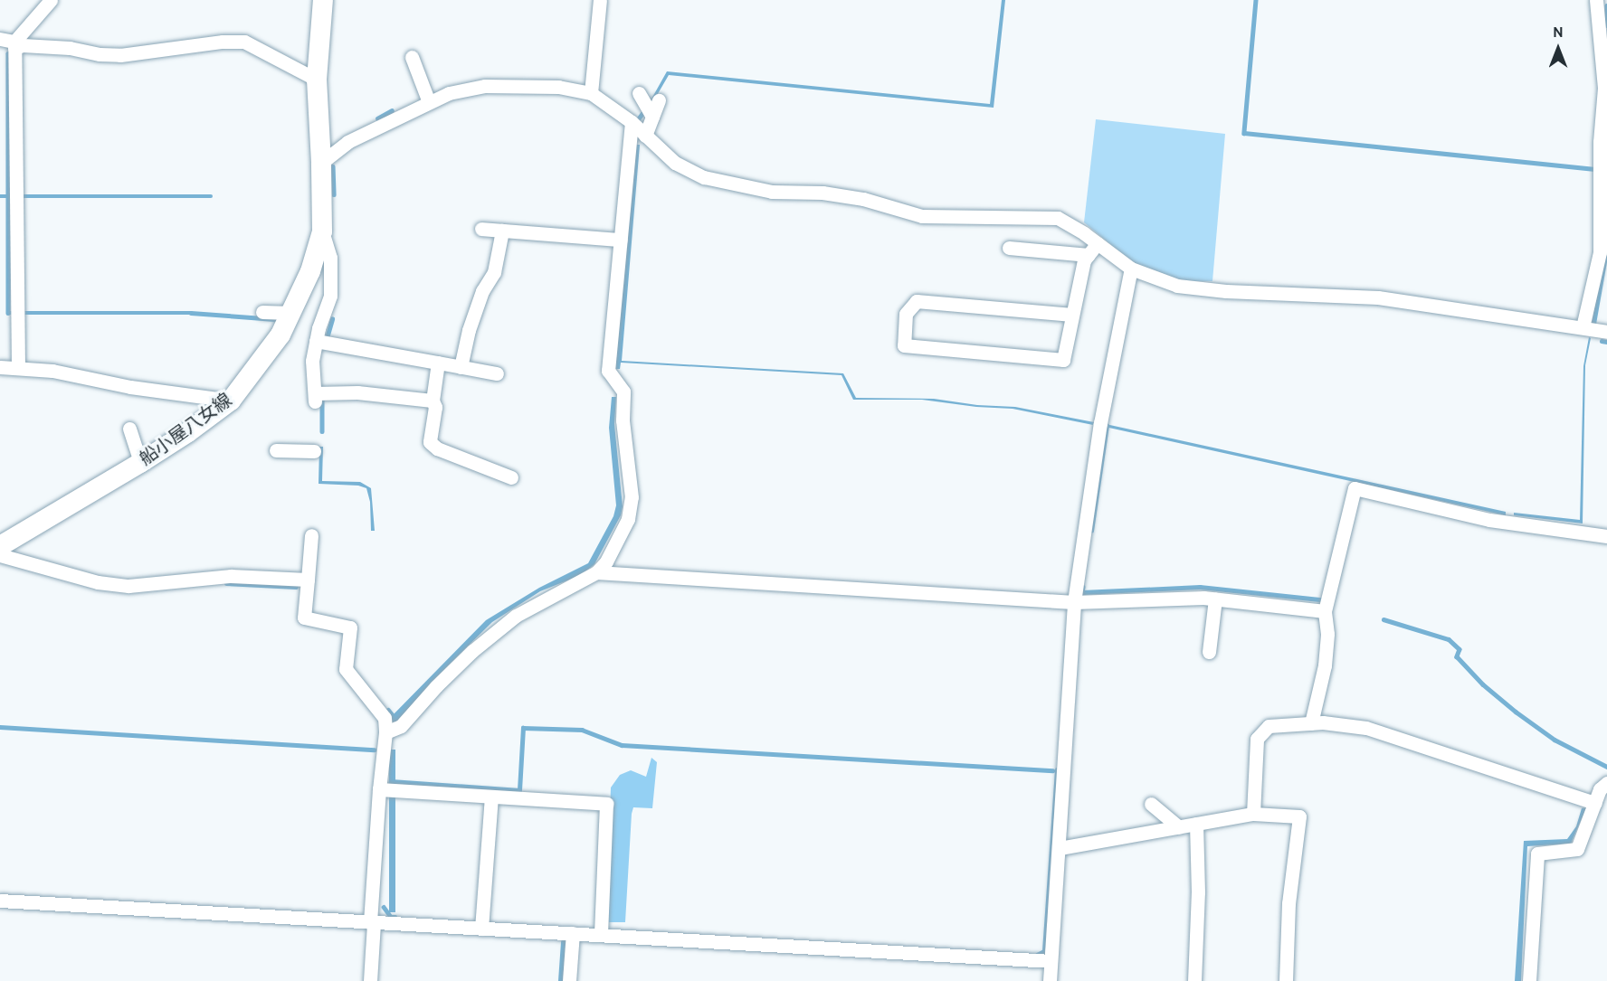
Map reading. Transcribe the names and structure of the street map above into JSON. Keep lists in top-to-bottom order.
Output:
{
  "streets": {
    "main road": ["船小屋八女線"]
  },
  "north": "top"
}
